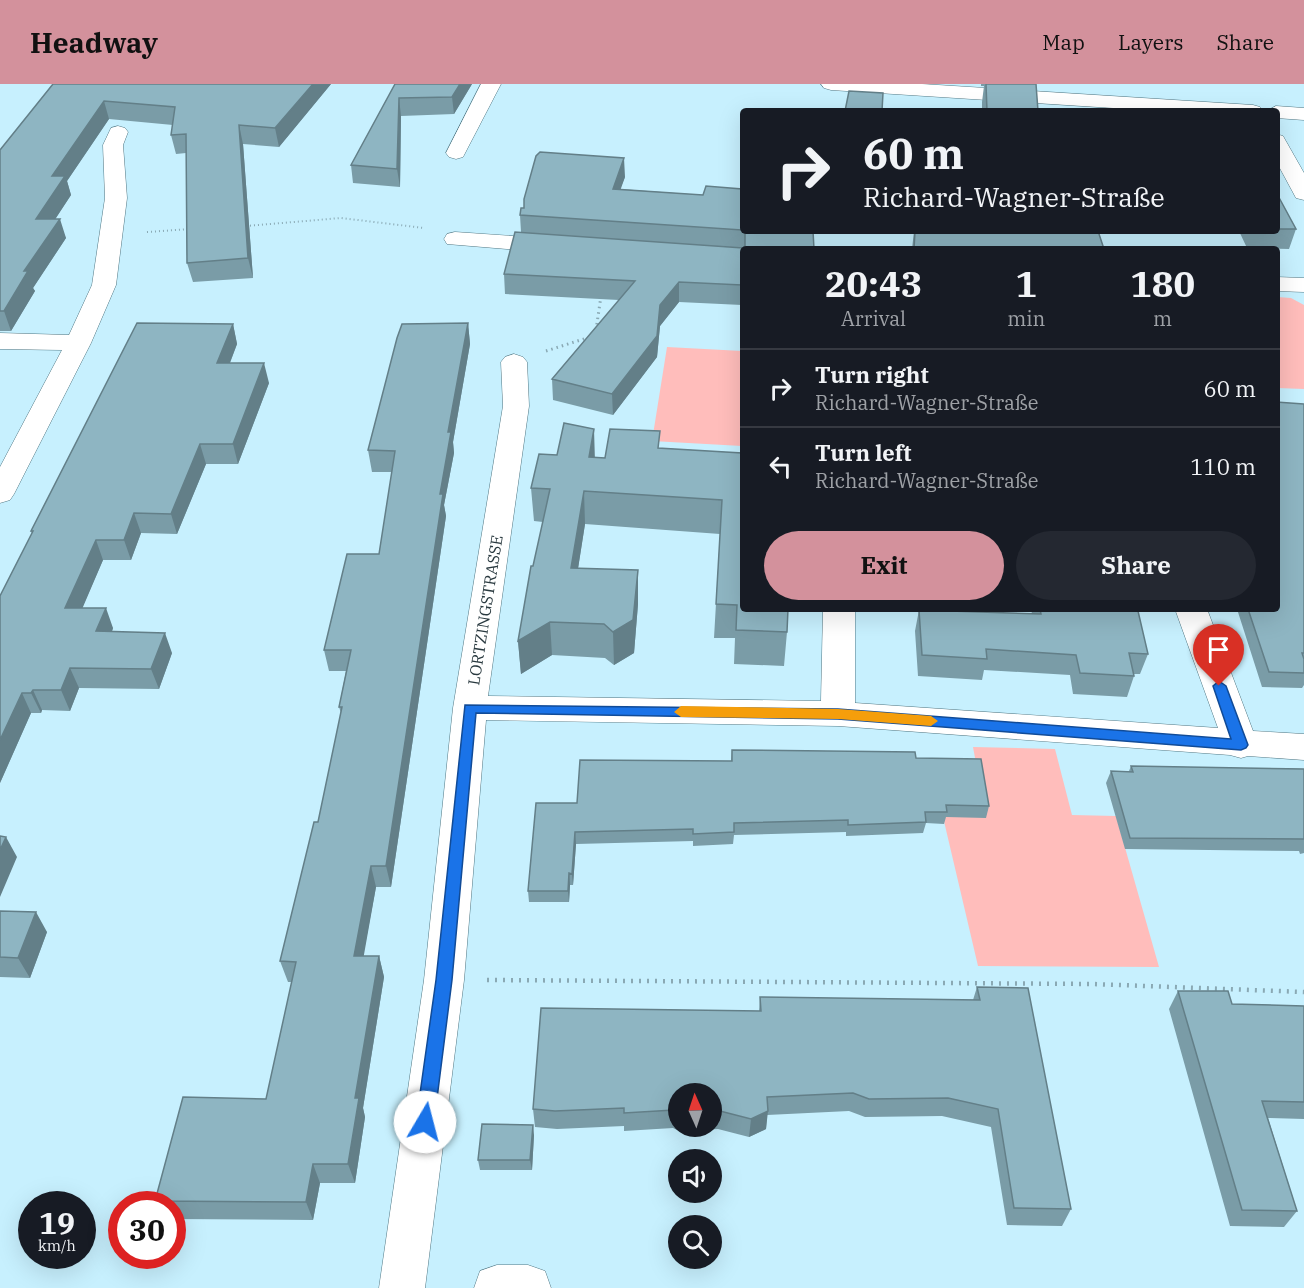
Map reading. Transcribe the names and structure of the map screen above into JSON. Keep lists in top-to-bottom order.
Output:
{
  "streets": {
    "street": ["LORTZINGSTRASSE"]
  },
  "north": "top",
  "page": {
    "header": "Headway",
    "nav": ["Map", "Layers", "Share"],
    "turn": ["60 m", "Richard-Wagner-Straße"],
    "eta": [
      "20:43",
      "Arrival",
      "1",
      "min",
      "180",
      "m"
    ],
    "list": [
      {
        "name": "Turn right",
        "note": "Richard-Wagner-Straße",
        "value": "60 m"
      },
      {
        "name": "Turn left",
        "note": "Richard-Wagner-Straße",
        "value": "110 m"
      }
    ],
    "buttons": ["Exit", "Share"],
    "speed": "19 km/h",
    "limit": "30"
  }
}
